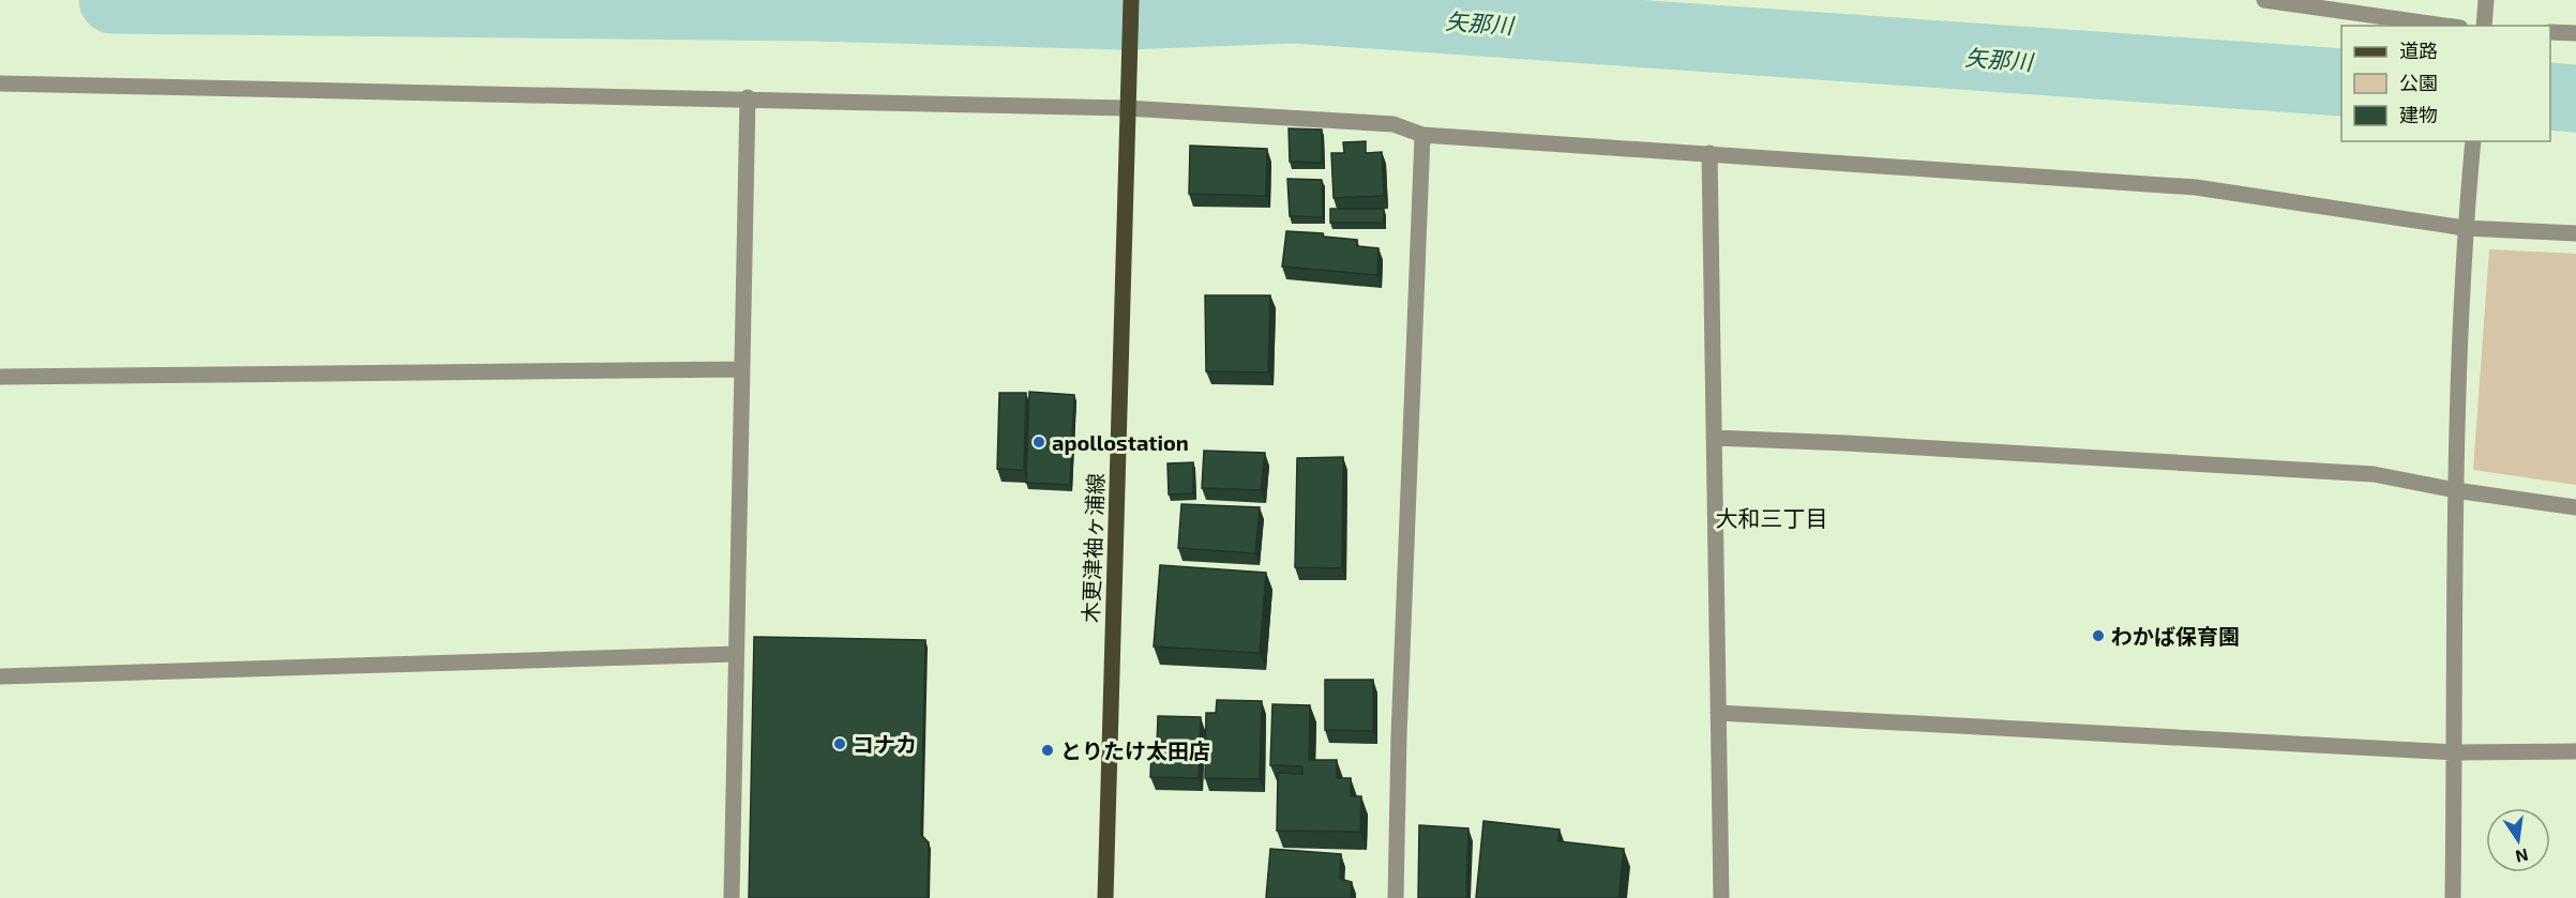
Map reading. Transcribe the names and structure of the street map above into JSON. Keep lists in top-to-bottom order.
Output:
{
  "streets": {
    "main road": ["木更津袖ヶ浦線"]
  },
  "districts": ["大和三丁目"],
  "water": ["矢那川"],
  "places": [
    "apollostation",
    "わかば保育園",
    "コナカ",
    "とりたけ太田店"
  ],
  "legend": ["道路", "公園", "建物"],
  "north": "bottom"
}
